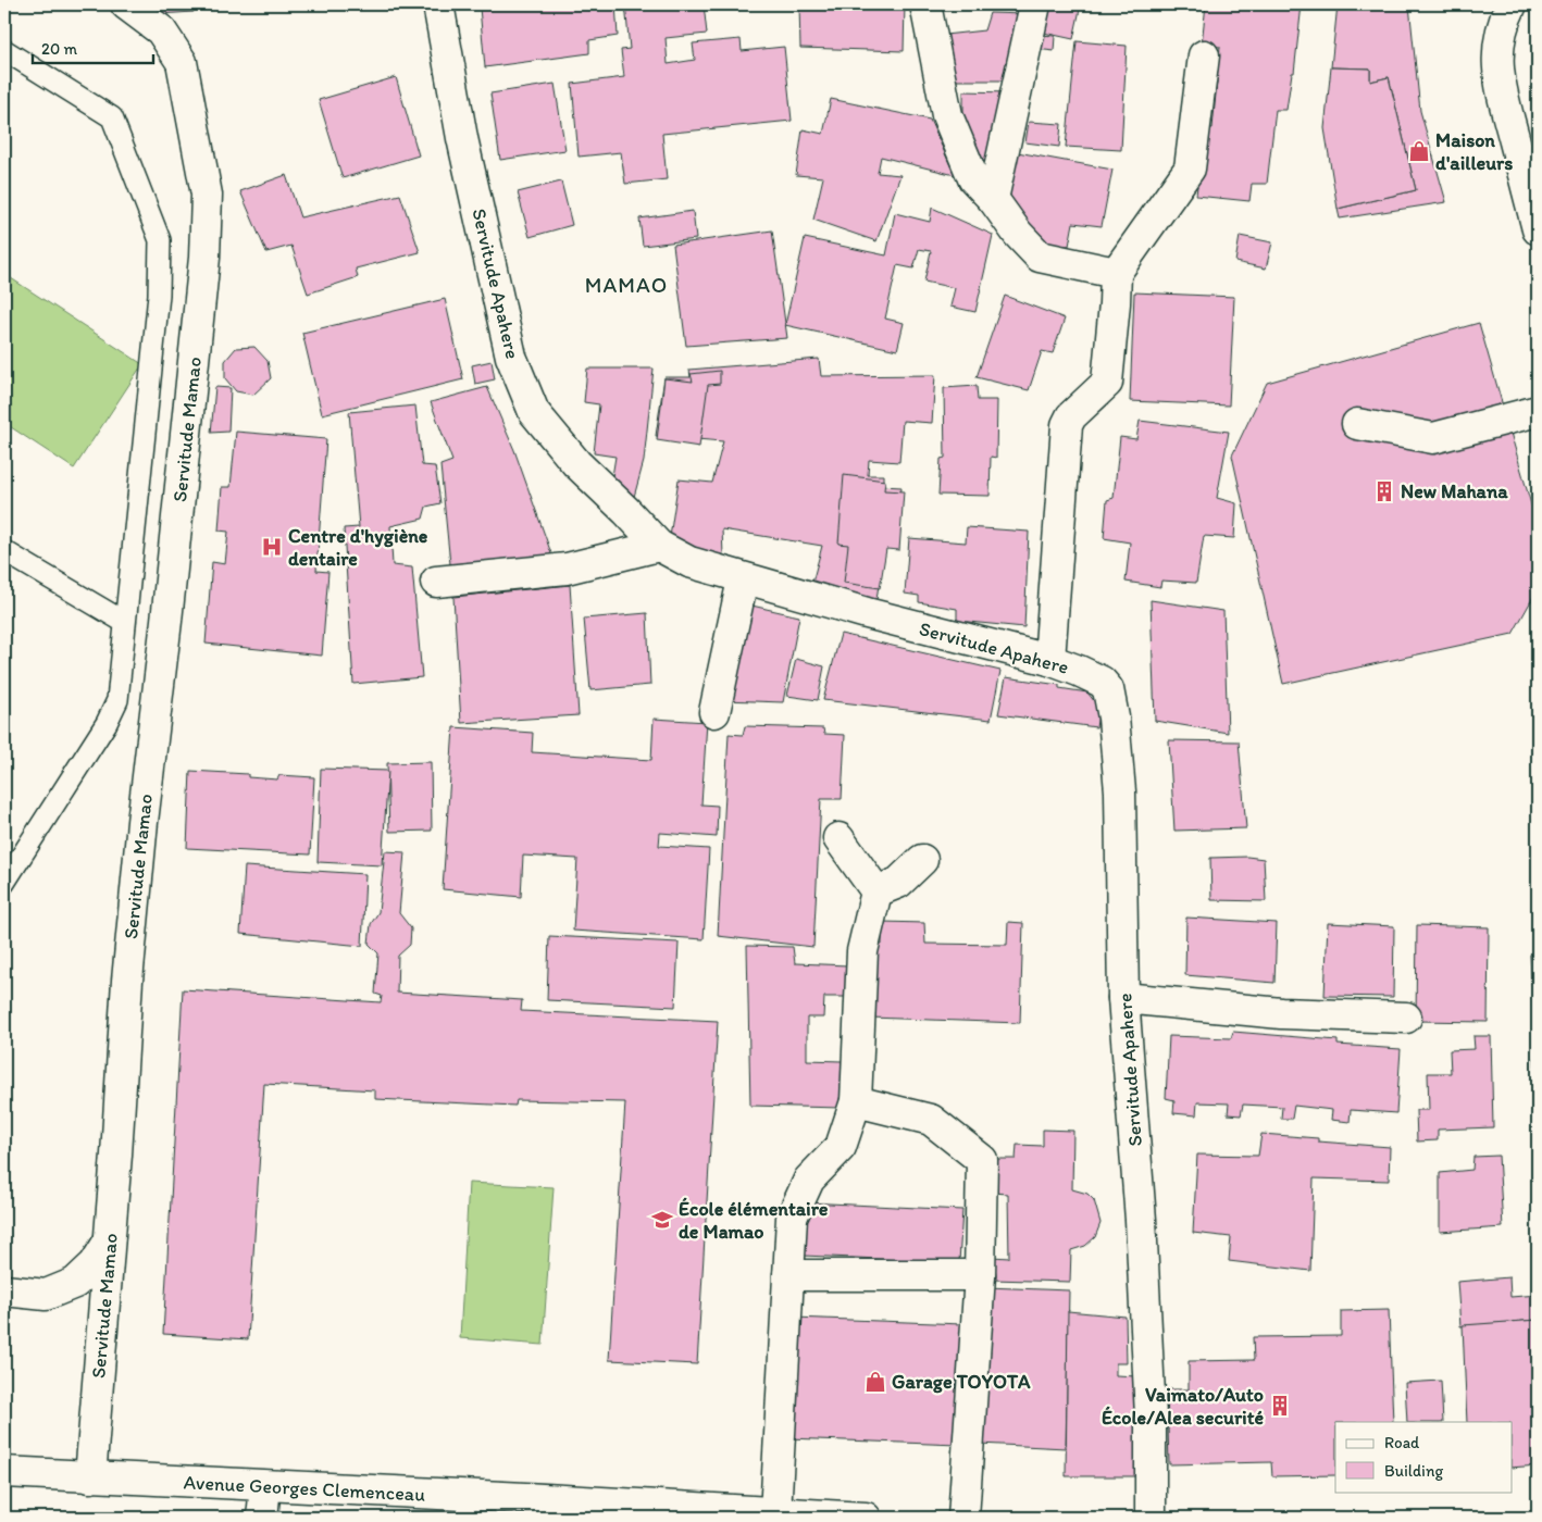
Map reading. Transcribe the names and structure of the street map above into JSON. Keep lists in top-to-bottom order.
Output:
{
  "streets": {
    "street": ["Servitude Apahere", "Servitude Mamao", "Avenue Georges Clemenceau"]
  },
  "crossings": [
    ["Servitude Mamao", "Avenue Georges Clemenceau"]
  ],
  "districts": ["MAMAO"],
  "places": {
    "shop": ["Maison d'ailleurs", "Garage TOYOTA"],
    "building": ["New Mahana", "Vaimato/Auto École/Alea securité"],
    "hospital": ["Centre d'hygiène dentaire"],
    "school or university": ["École élémentaire de Mamao"]
  },
  "legend": ["Road", "Building"],
  "scale_bar": "20 m"
}
